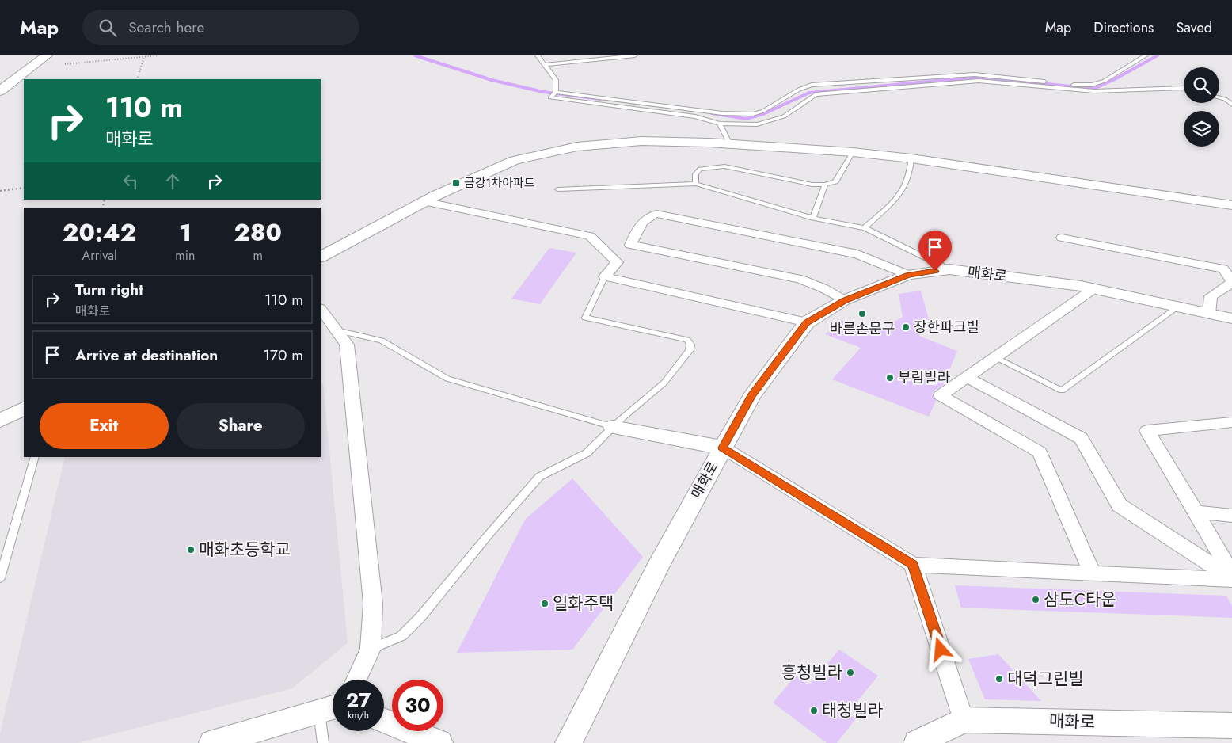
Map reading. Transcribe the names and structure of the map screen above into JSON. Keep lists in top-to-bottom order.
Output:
{
  "streets": {
    "street": ["매화로"]
  },
  "places": {
    "transit": ["금강1차아파트"],
    "other": [
      "바른손문구",
      "장한파크빌",
      "부림빌라",
      "매화초등학교",
      "삼도C타운",
      "일화주택",
      "흥청빌라",
      "대덕그린빌",
      "태청빌라"
    ]
  },
  "page": {
    "header": "Map",
    "search": "Search here",
    "nav": ["Map", "Directions", "Saved"],
    "turn": ["110 m", "매화로"],
    "eta": [
      "20:42",
      "Arrival",
      "1",
      "min",
      "280",
      "m"
    ],
    "list": [
      {
        "name": "Turn right",
        "note": "매화로",
        "value": "110 m"
      },
      {
        "name": "Arrive at destination",
        "value": "170 m"
      }
    ],
    "buttons": ["Exit", "Share"],
    "speed": "27 km/h",
    "limit": "30"
  }
}
